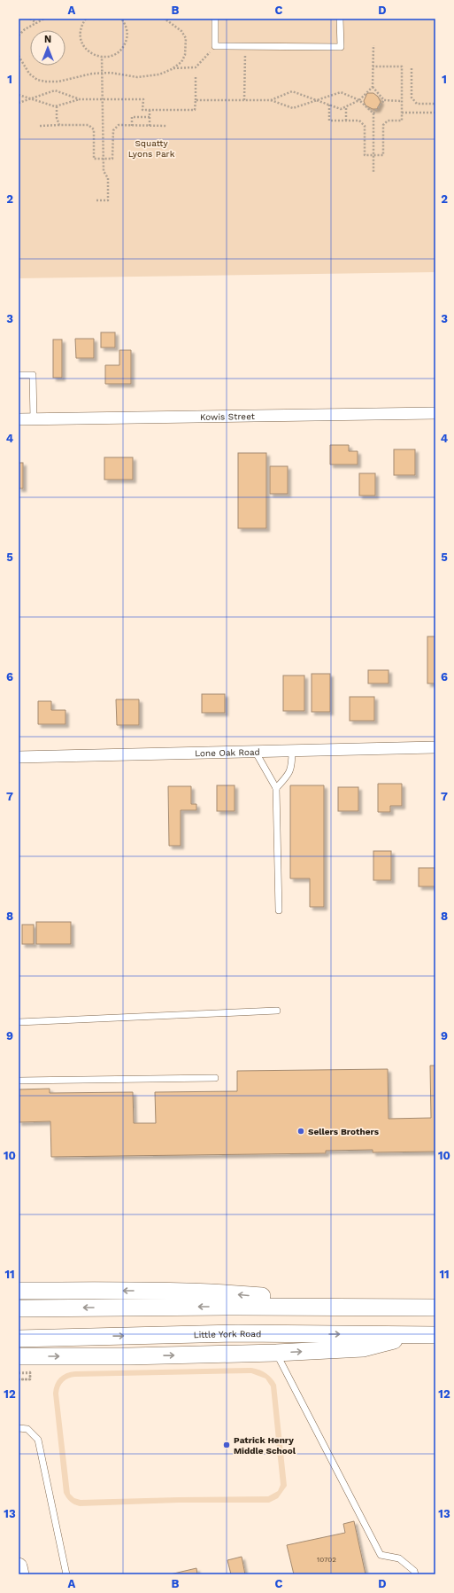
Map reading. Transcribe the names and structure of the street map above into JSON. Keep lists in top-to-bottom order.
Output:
{
  "streets": {
    "main road": ["Little York Road"],
    "street": ["Kowis Street", "Lone Oak Road"]
  },
  "parks": ["Squatty Lyons Park"],
  "places": ["Sellers Brothers", "Patrick Henry Middle School"],
  "house_numbers": ["10702"],
  "north": "top",
  "grid": {
    "columns": [
      "A",
      "B",
      "C",
      "D"
    ],
    "rows": [
      "1",
      "2",
      "3",
      "4",
      "5",
      "6",
      "7",
      "8",
      "9",
      "10",
      "11",
      "12",
      "13"
    ]
  }
}
